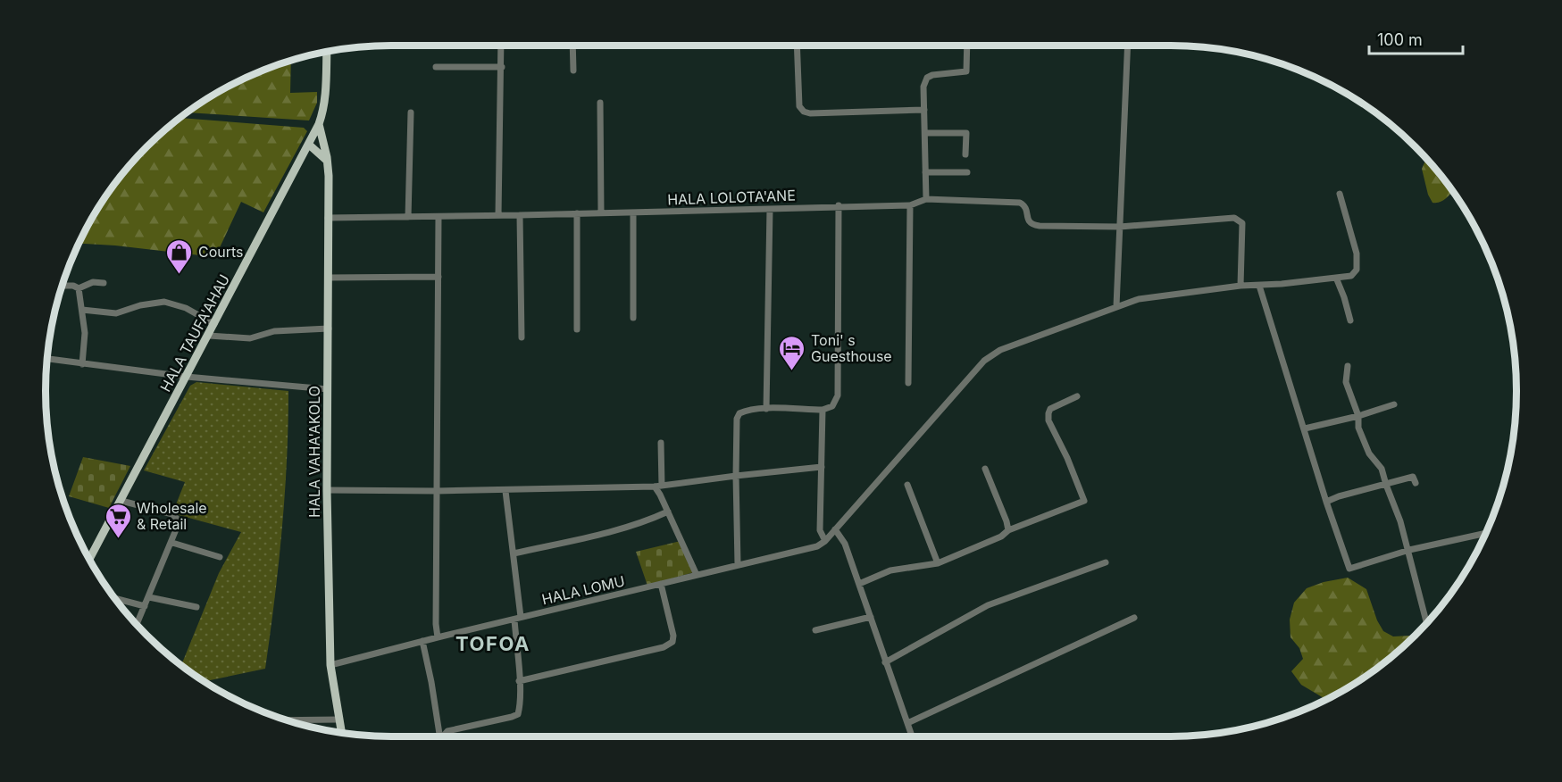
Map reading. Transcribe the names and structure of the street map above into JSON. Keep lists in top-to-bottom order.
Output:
{
  "streets": {
    "main road": ["HALA TAUFA'AHAU", "HALA VAHA'AKOLO"],
    "street": ["HALA LOLOTA'ANE", "HALA LOMU"]
  },
  "crossings": [
    ["HALA LOLOTA'ANE", "HALA VAHA'AKOLO"],
    ["HALA TAUFA'AHAU", "HALA VAHA'AKOLO"],
    ["HALA VAHA'AKOLO", "HALA LOMU"]
  ],
  "districts": ["TOFOA"],
  "places": {
    "shop": ["Courts"],
    "hotel": ["Toni' s Guesthouse"],
    "supermarket": ["Wholesale & Retail"]
  },
  "scale_bar": "100 m"
}
